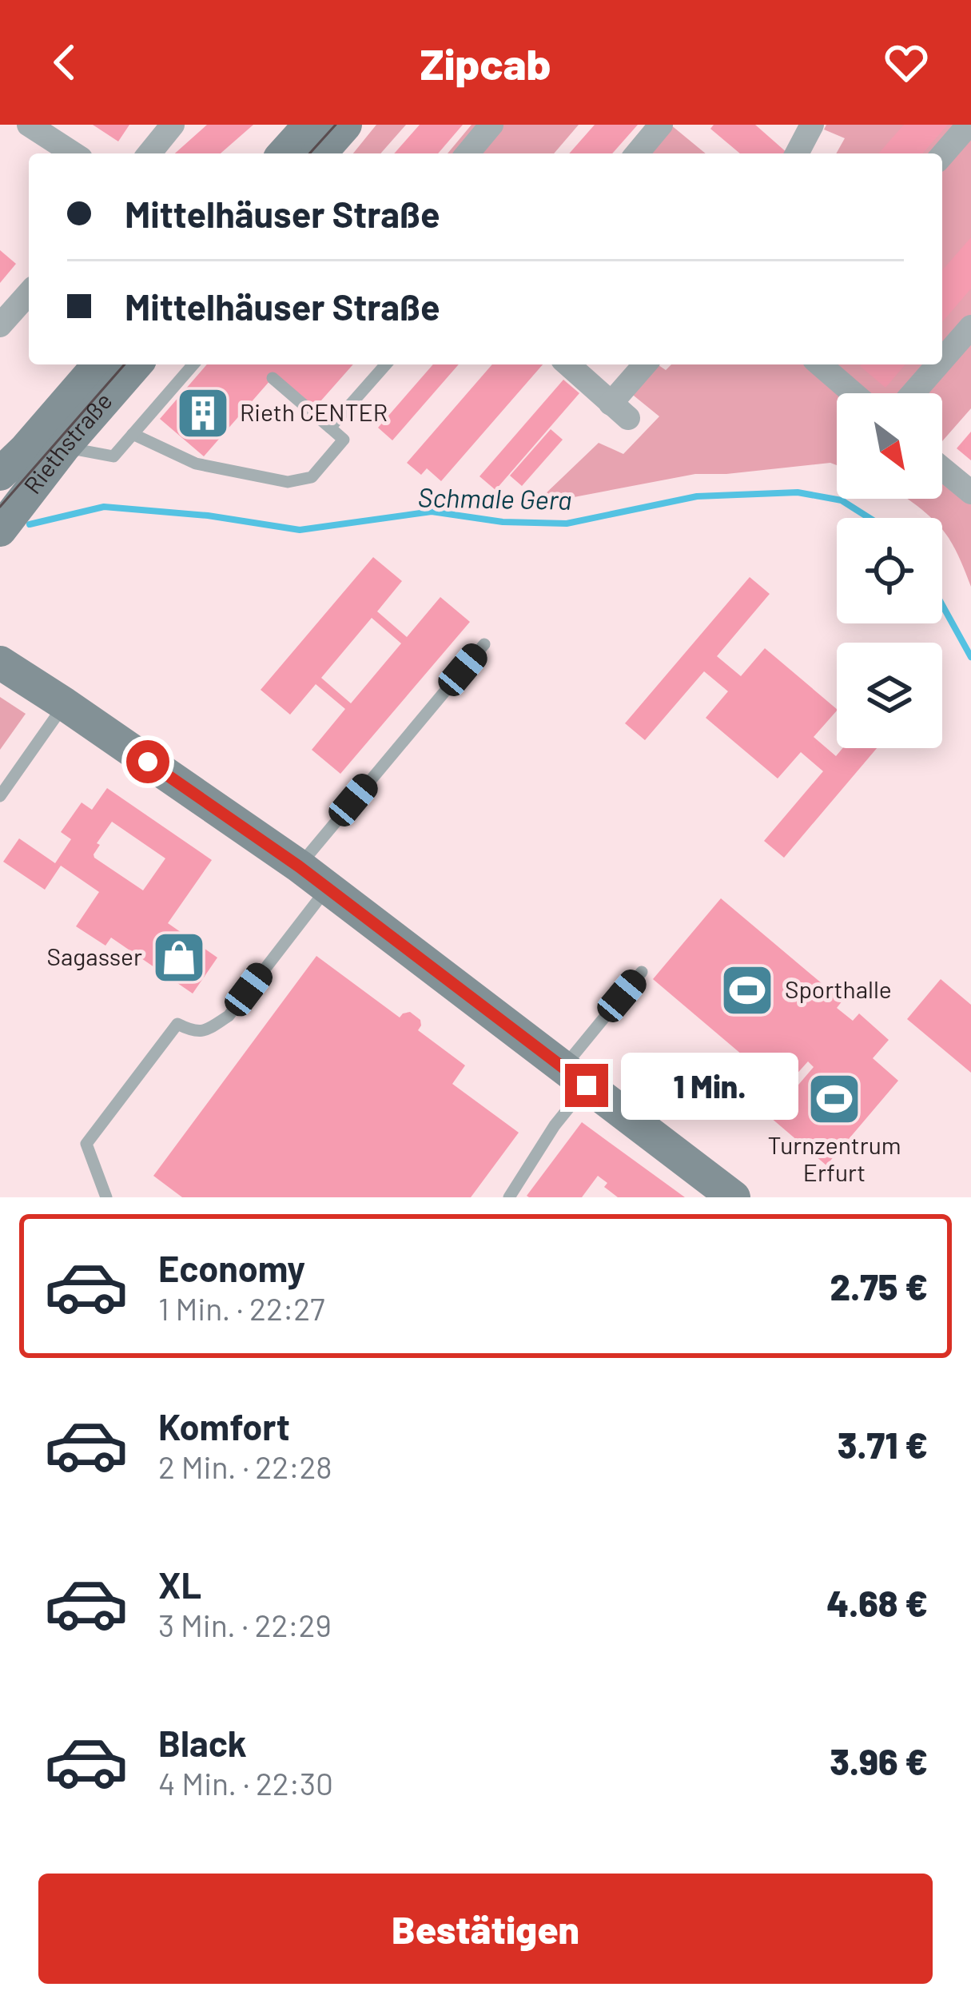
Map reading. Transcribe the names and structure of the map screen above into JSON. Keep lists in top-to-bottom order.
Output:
{
  "streets": {
    "main road": ["Riethstraße"]
  },
  "water": ["Schmale Gera"],
  "places": {
    "building": ["Rieth CENTER"],
    "shop": ["Sagasser"],
    "sports": ["Sporthalle", "Turnzentrum Erfurt"]
  },
  "north": "bottom right",
  "page": {
    "header": "Zipcab",
    "banner": ["Mittelhäuser Straße", "Mittelhäuser Straße"],
    "bubble": "1 Min.",
    "list": [
      {
        "name": "Economy",
        "note": "1 Min. · 22:27",
        "value": "2.75 €"
      },
      {
        "name": "Komfort",
        "note": "2 Min. · 22:28",
        "value": "3.71 €"
      },
      {
        "name": "XL",
        "note": "3 Min. · 22:29",
        "value": "4.68 €"
      },
      {
        "name": "Black",
        "note": "4 Min. · 22:30",
        "value": "3.96 €"
      }
    ],
    "buttons": "Bestätigen"
  }
}
